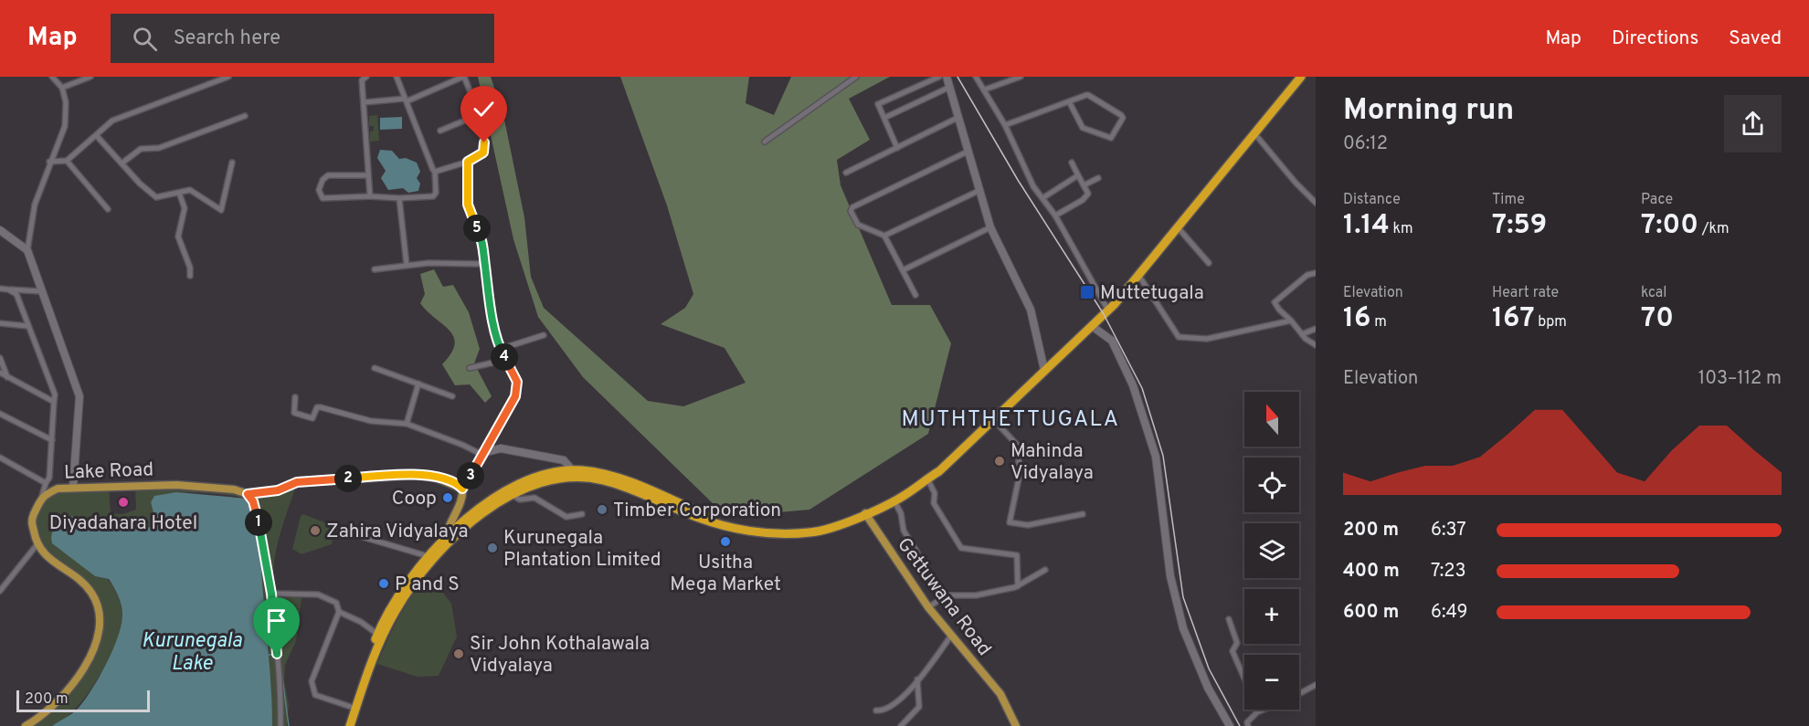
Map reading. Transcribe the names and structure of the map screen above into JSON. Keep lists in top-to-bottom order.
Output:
{
  "streets": {
    "main road": ["Lake Road", "Gettuwana Road"]
  },
  "districts": ["MUTHTHETTUGALA"],
  "water": ["Kurunegala Lake"],
  "places": {
    "transit": ["Muttetugala"],
    "other": [
      "Mahinda Vidyalaya",
      "Coop",
      "Diyadahara Hotel",
      "Timber Corporation",
      "Zahira Vidyalaya",
      "Usitha Mega Market",
      "Kurunegala Plantation Limited",
      "P and S",
      "Sir John Kothalawala Vidyalaya"
    ]
  },
  "scale_bar": "200 m",
  "north": "top",
  "page": {
    "header": "Map",
    "search": "Search here",
    "nav": ["Map", "Directions", "Saved"],
    "heading": ["Morning run", "06:12"],
    "stats": [
      ["Distance", "1.14 km"],
      ["Time", "7:59"],
      ["Pace", "7:00 /km"],
      ["Elevation", "16 m"],
      ["Heart rate", "167 bpm"],
      ["kcal", "70"]
    ],
    "pins": [
      "5",
      "4",
      "3",
      "2",
      "1"
    ],
    "chart": ["Elevation", "103–112 m"],
    "map_buttons": ["+", "−"],
    "list": [
      {
        "name": "200 m",
        "note": "6:37"
      },
      {
        "name": "400 m",
        "note": "7:23"
      },
      {
        "name": "600 m",
        "note": "6:49"
      }
    ],
    "scale": "200 m"
  }
}
